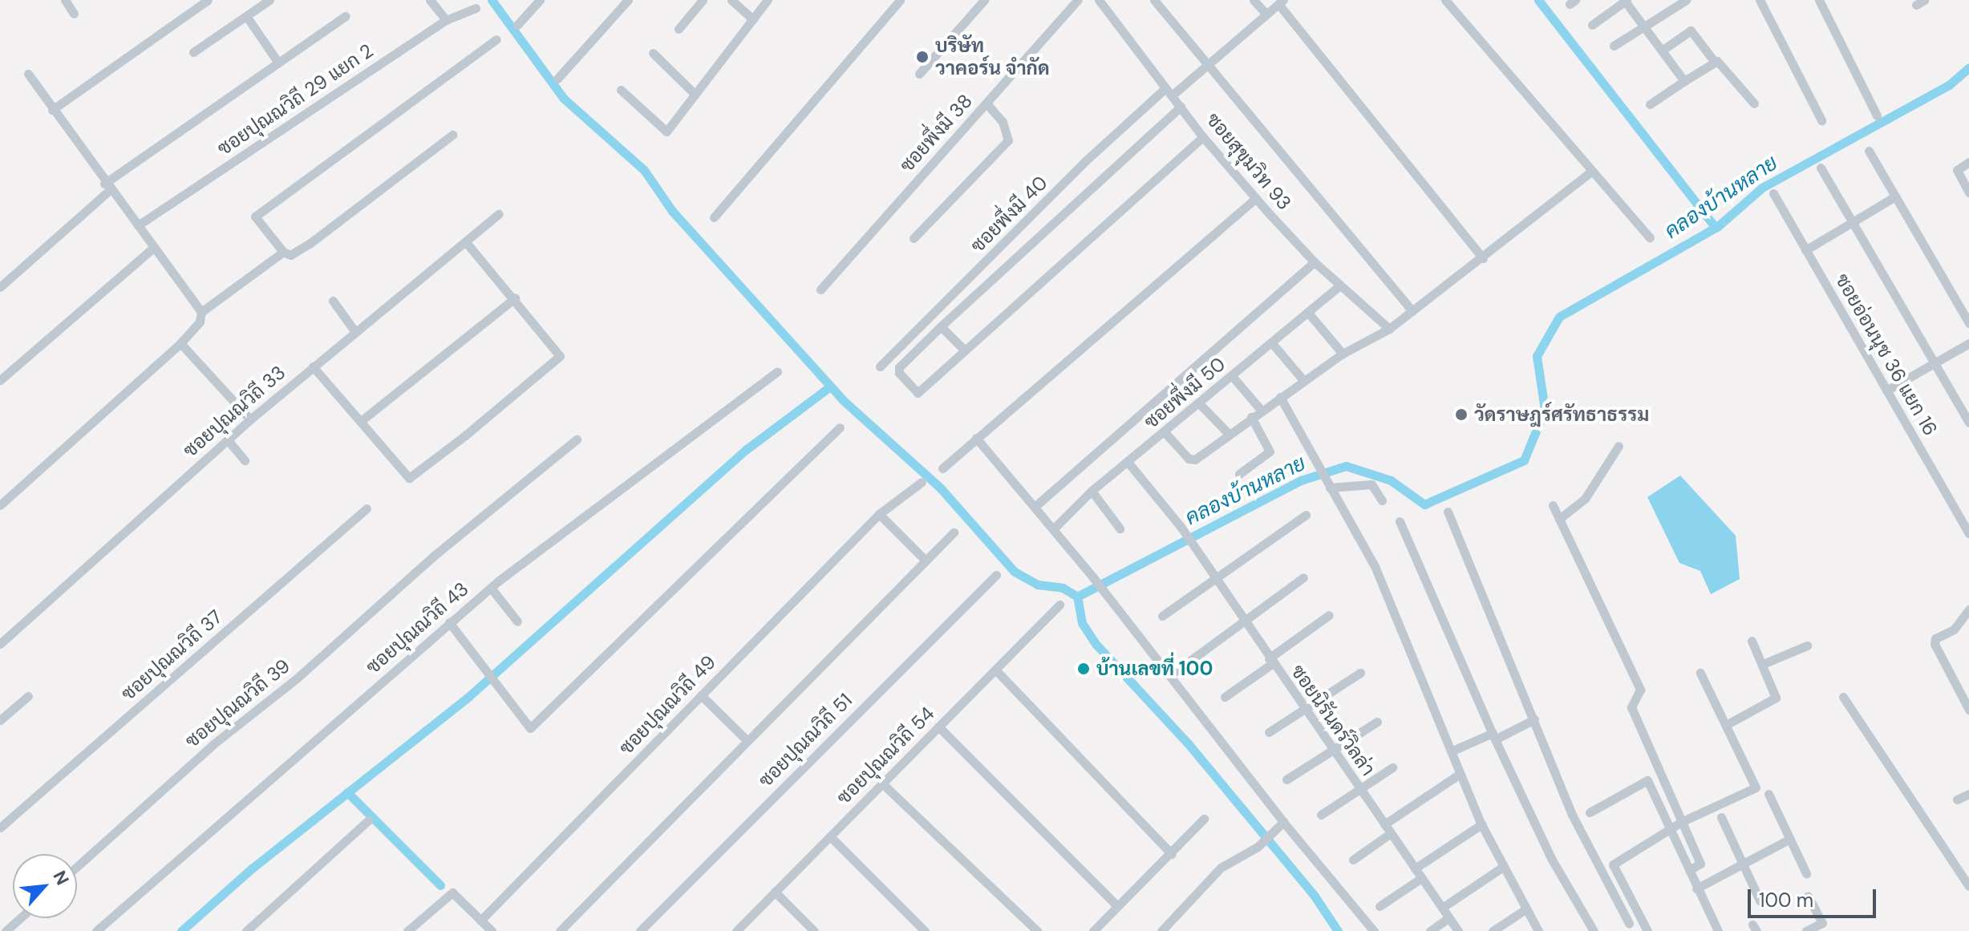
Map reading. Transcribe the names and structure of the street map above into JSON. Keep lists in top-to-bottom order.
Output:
{
  "streets": {
    "street": [
      "ซอยปุณณวิถี 29 แยก 2",
      "ซอยพึ่งมี 38",
      "ซอยสุขุมวิท 93",
      "ซอยพึ่งมี 40",
      "ซอยอ่อนนุช 36 แยก 16",
      "ซอยพึ่งมี 50",
      "ซอยปุณณวิถี 33",
      "ซอยปุณณวิถี 43",
      "ซอยปุณณวิถี 37",
      "ซอยปุณณวิถี 39",
      "ซอยปุณณวิถี 49",
      "ซอยนิรันดร์วิลล่า",
      "ซอยปุณณวิถี 51",
      "ซอยปุณณวิถี 54"
    ]
  },
  "crossings": [
    ["ซอยสุขุมวิท 93", "ซอยพึ่งมี 40"],
    ["ซอยสุขุมวิท 93", "ซอยพึ่งมี 50"],
    ["ซอยพึ่งมี 50", "ซอยนิรันดร์วิลล่า"]
  ],
  "water": ["คลองบ้านหลาย"],
  "places": ["บริษัท วาคอร์น จำกัด", "วัดราษฎร์ศรัทธาธรรม", "บ้านเลขที่ 100"],
  "scale_bar": "100 m",
  "north": "top right"
}
